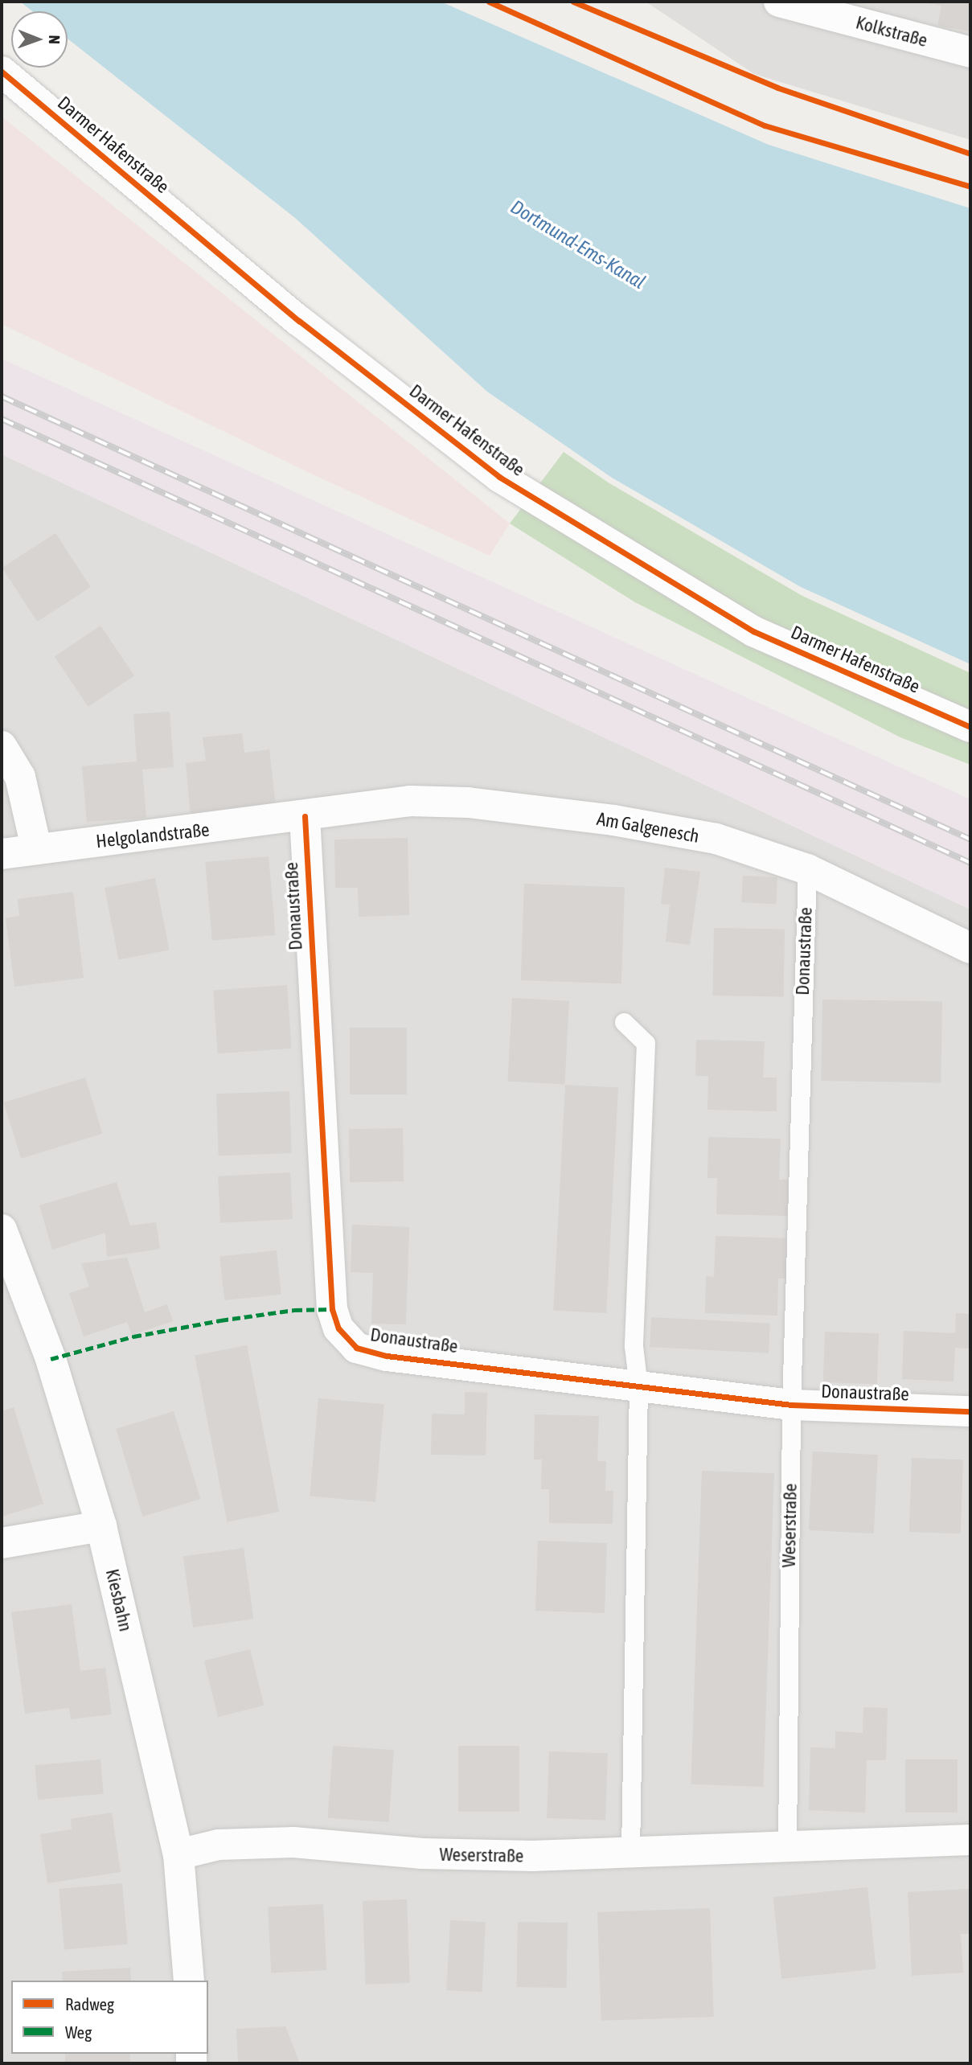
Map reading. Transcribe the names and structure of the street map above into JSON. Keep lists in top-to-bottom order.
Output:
{
  "streets": {
    "street": [
      "Kolkstraße",
      "Darmer Hafenstraße",
      "Am Galgenesch",
      "Helgolandstraße",
      "Donaustraße",
      "Weserstraße",
      "Kiesbahn"
    ]
  },
  "crossings": [
    ["Am Galgenesch", "Helgolandstraße"],
    ["Am Galgenesch", "Donaustraße"],
    ["Helgolandstraße", "Donaustraße"],
    ["Donaustraße", "Weserstraße"],
    ["Weserstraße", "Kiesbahn"]
  ],
  "water": ["Dortmund-Ems-Kanal"],
  "legend": ["Radweg", "Weg"],
  "north": "right"
}
